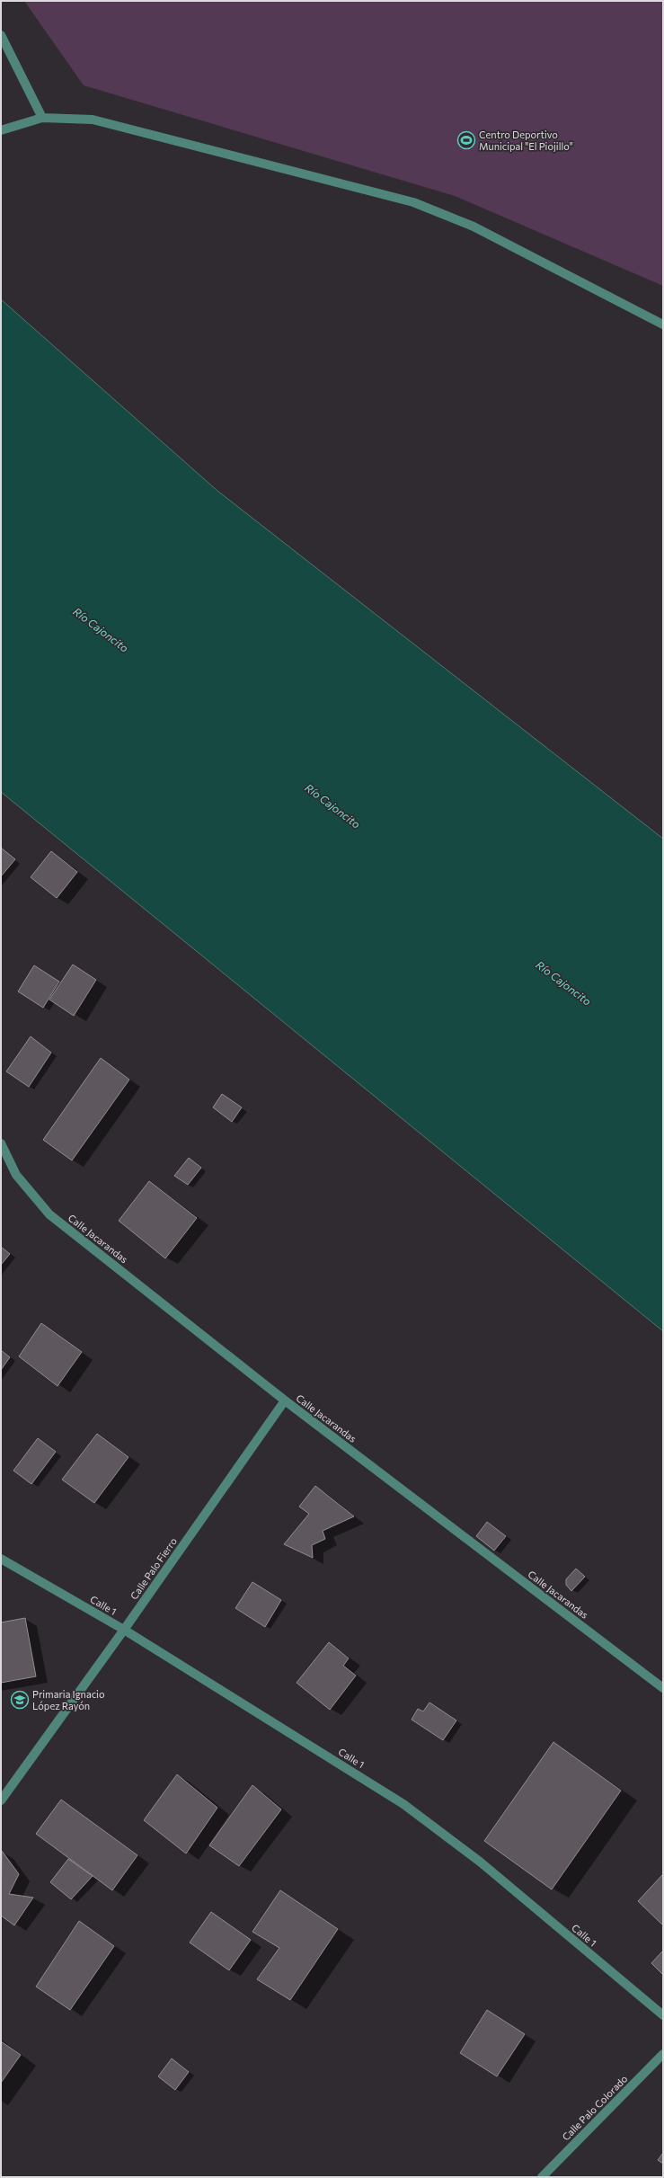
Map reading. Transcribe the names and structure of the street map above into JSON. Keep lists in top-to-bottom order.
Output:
{
  "streets": {
    "street": [
      "Calle Jacarandas",
      "Calle Palo Fierro",
      "Calle 1",
      "Calle Palo Colorado"
    ]
  },
  "crossings": [
    ["Calle Jacarandas", "Calle Palo Fierro"],
    ["Calle Palo Fierro", "Calle 1"]
  ],
  "water": ["Río Cajoncito"],
  "places": {
    "sports": ["Centro Deportivo Municipal \"El Piojillo\""],
    "school or university": ["Primaria Ignacio López Rayón"]
  }
}
